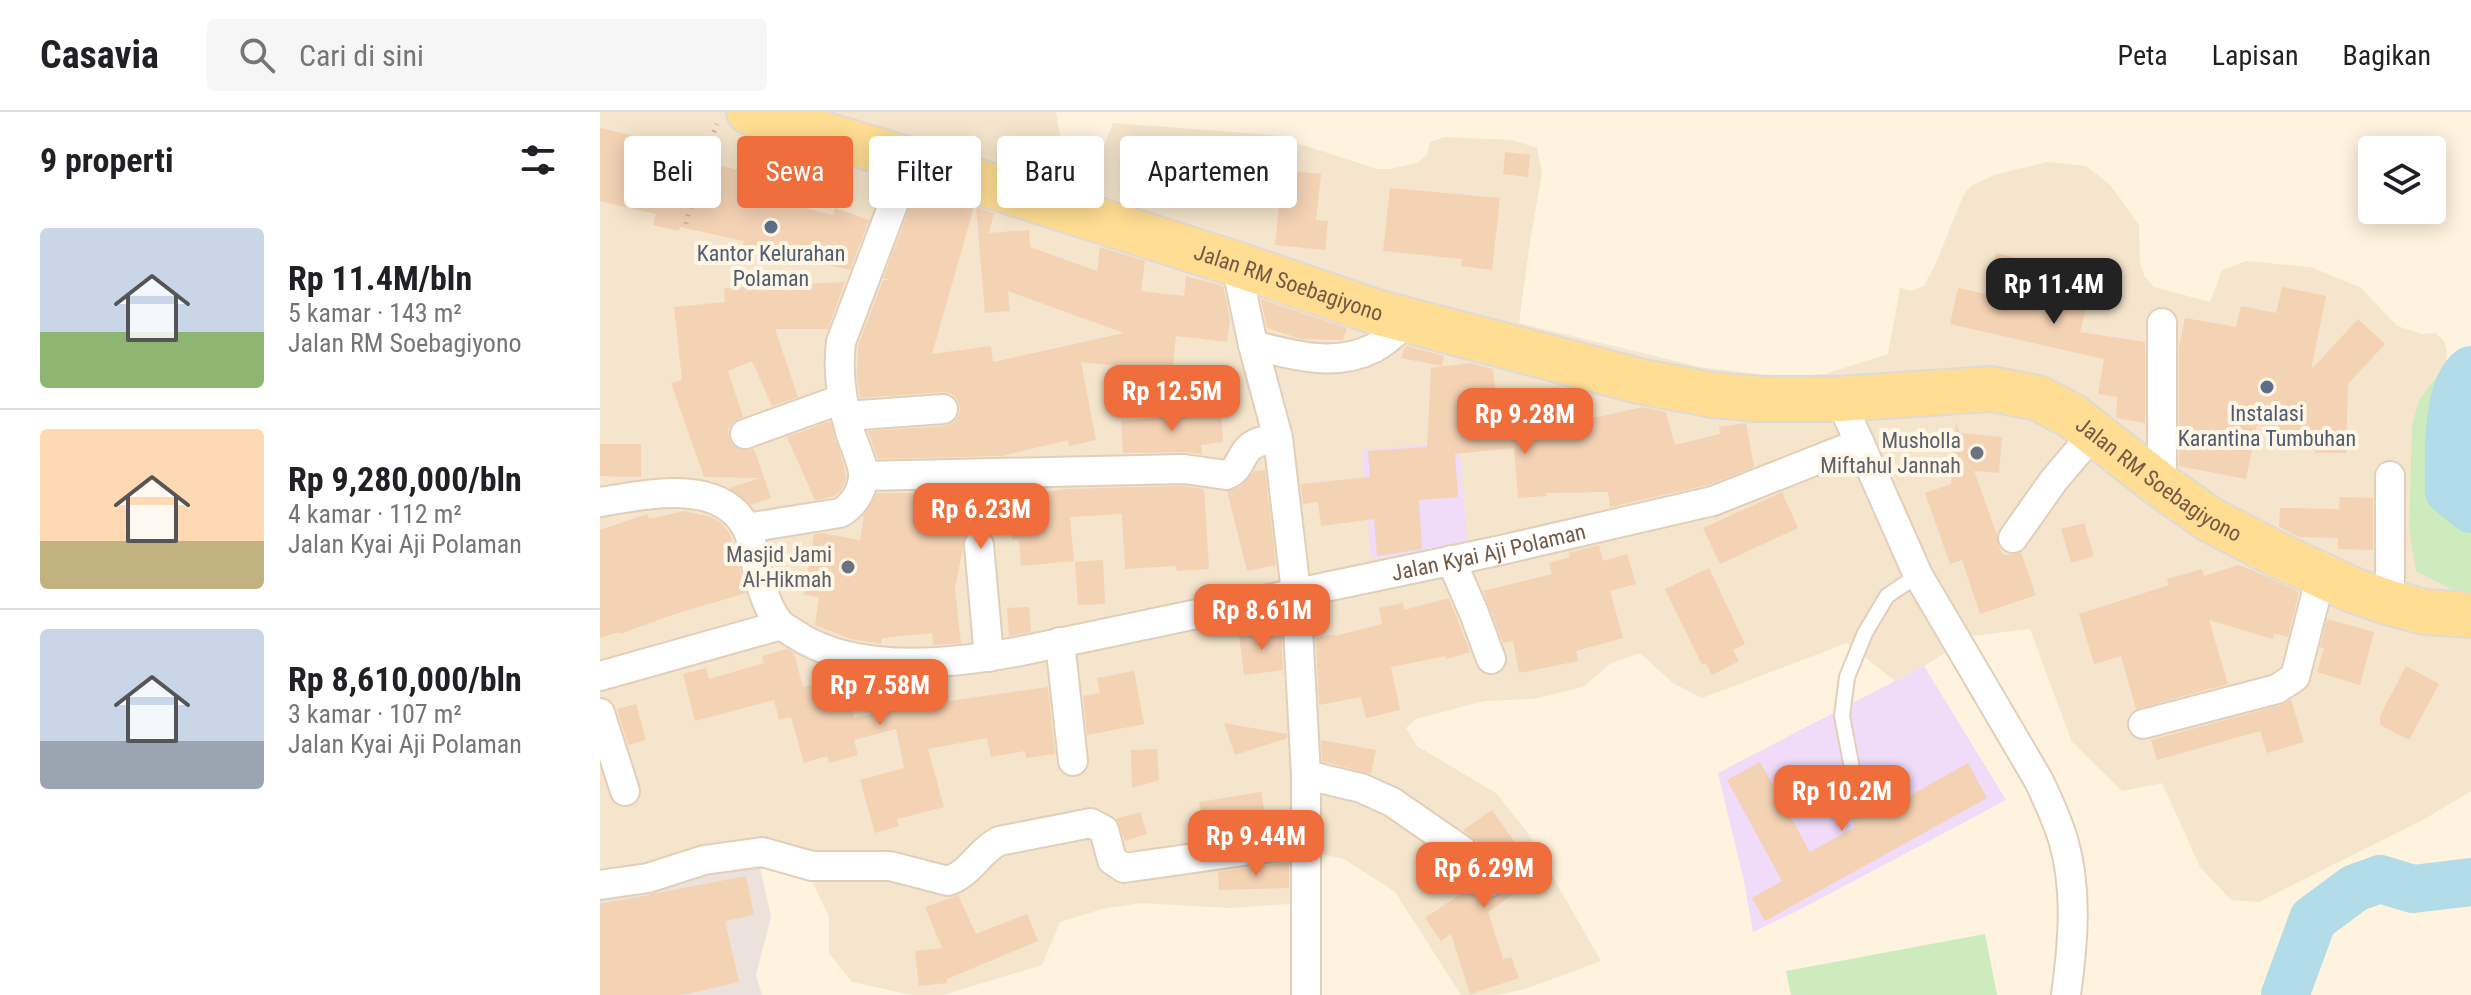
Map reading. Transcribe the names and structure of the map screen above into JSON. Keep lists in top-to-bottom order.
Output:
{
  "streets": {
    "main road": ["Jalan RM Soebagiyono"],
    "street": ["Jalan Kyai Aji Polaman"]
  },
  "places": [
    "Kantor Kelurahan Polaman",
    "Instalasi Karantina Tumbuhan",
    "Musholla Miftahul Jannah",
    "Masjid Jami Al-Hikmah"
  ],
  "page": {
    "header": "Casavia",
    "search": "Cari di sini",
    "nav": ["Peta", "Lapisan", "Bagikan"],
    "heading": "9 properti",
    "chip": [
      "Beli",
      "Sewa",
      "Filter",
      "Baru",
      "Apartemen"
    ],
    "list": [
      {
        "name": "Rp 11.4M/bln",
        "note": "5 kamar · 143 m² · Jalan RM Soebagiyono"
      },
      {
        "name": "Rp 9,280,000/bln",
        "note": "4 kamar · 112 m² · Jalan Kyai Aji Polaman"
      },
      {
        "name": "Rp 8,610,000/bln",
        "note": "3 kamar · 107 m² · Jalan Kyai Aji Polaman"
      }
    ],
    "price": [
      "Rp 11.4M",
      "Rp 12.5M",
      "Rp 9.28M",
      "Rp 6.23M",
      "Rp 8.61M",
      "Rp 7.58M",
      "Rp 10.2M",
      "Rp 9.44M",
      "Rp 6.29M"
    ]
  }
}
